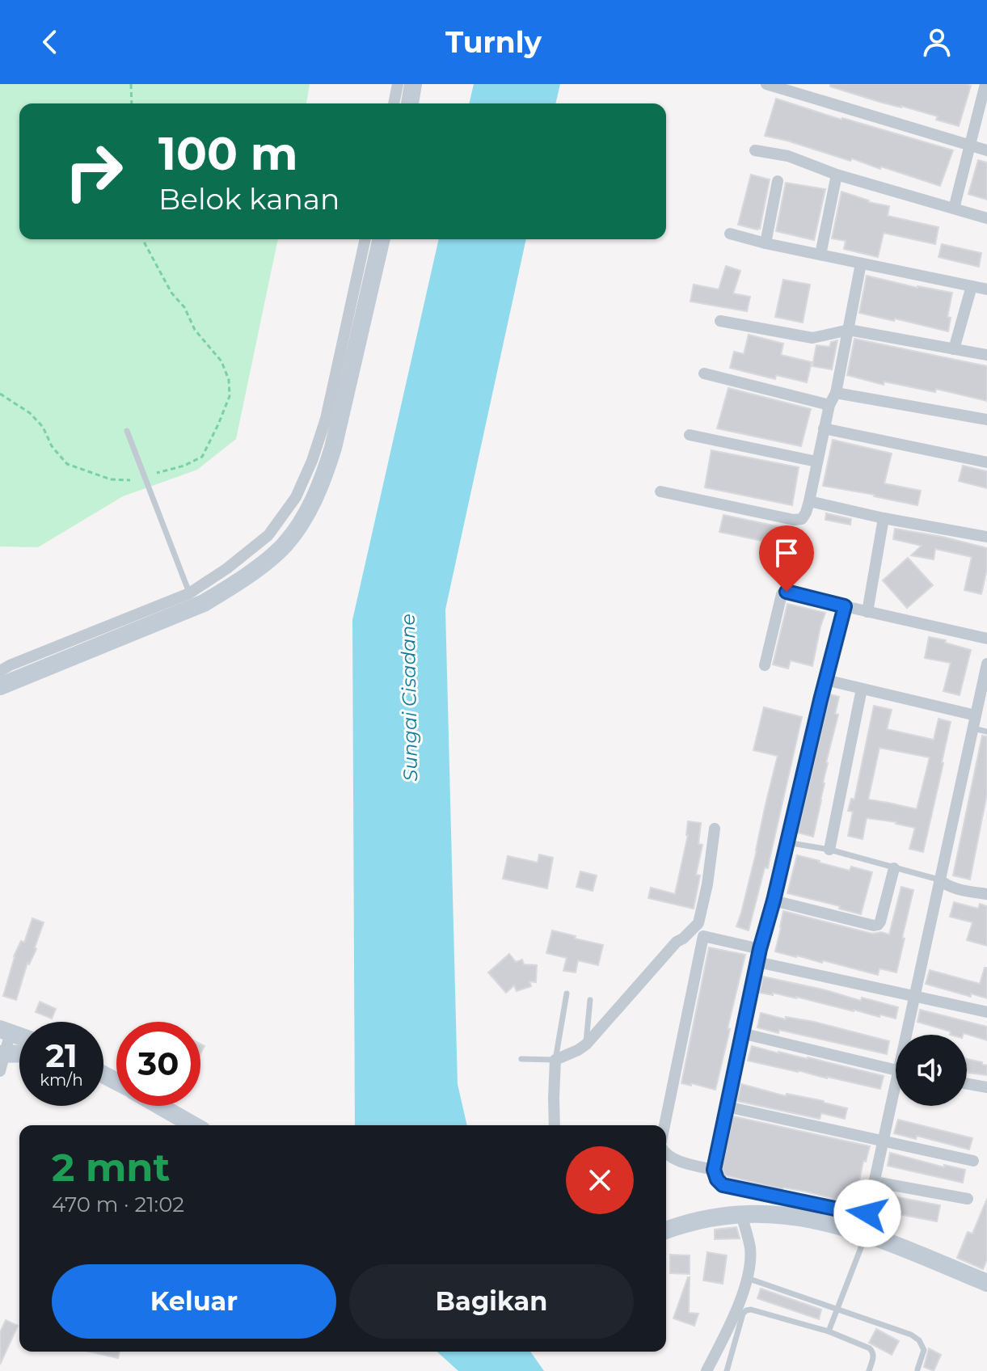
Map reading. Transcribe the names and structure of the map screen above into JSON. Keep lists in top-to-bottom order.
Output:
{
  "water": ["Sungai Cisadane"],
  "page": {
    "header": "Turnly",
    "turn": ["100 m", "Belok kanan"],
    "speed": "21 km/h",
    "limit": "30",
    "heading": ["2 mnt", "470 m · 21:02"],
    "buttons": ["Keluar", "Bagikan"]
  }
}
